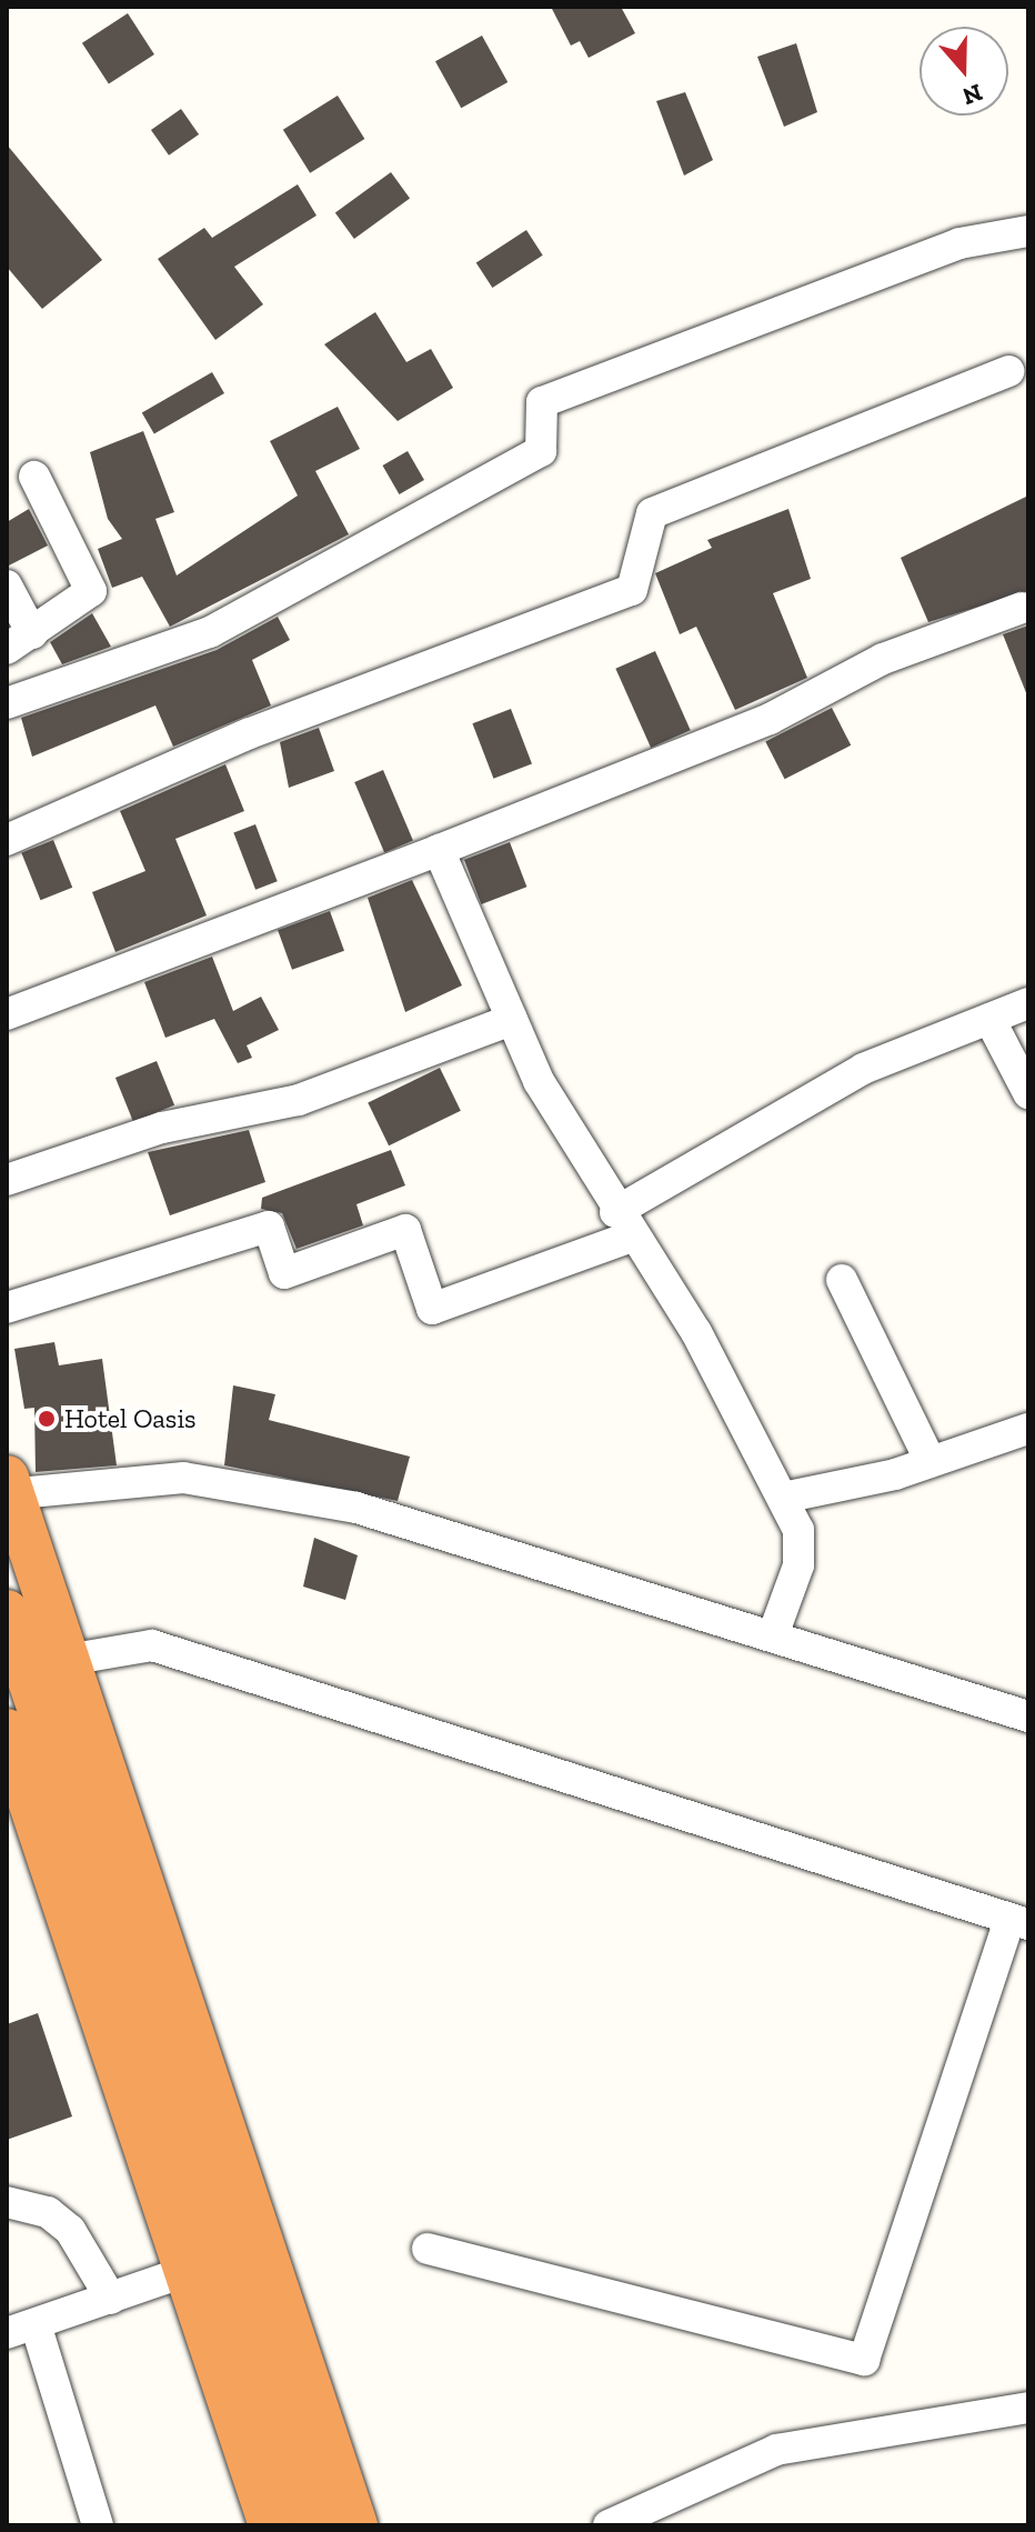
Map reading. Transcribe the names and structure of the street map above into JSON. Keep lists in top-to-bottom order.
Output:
{
  "places": ["Hotel Oasis"],
  "north": "bottom"
}
